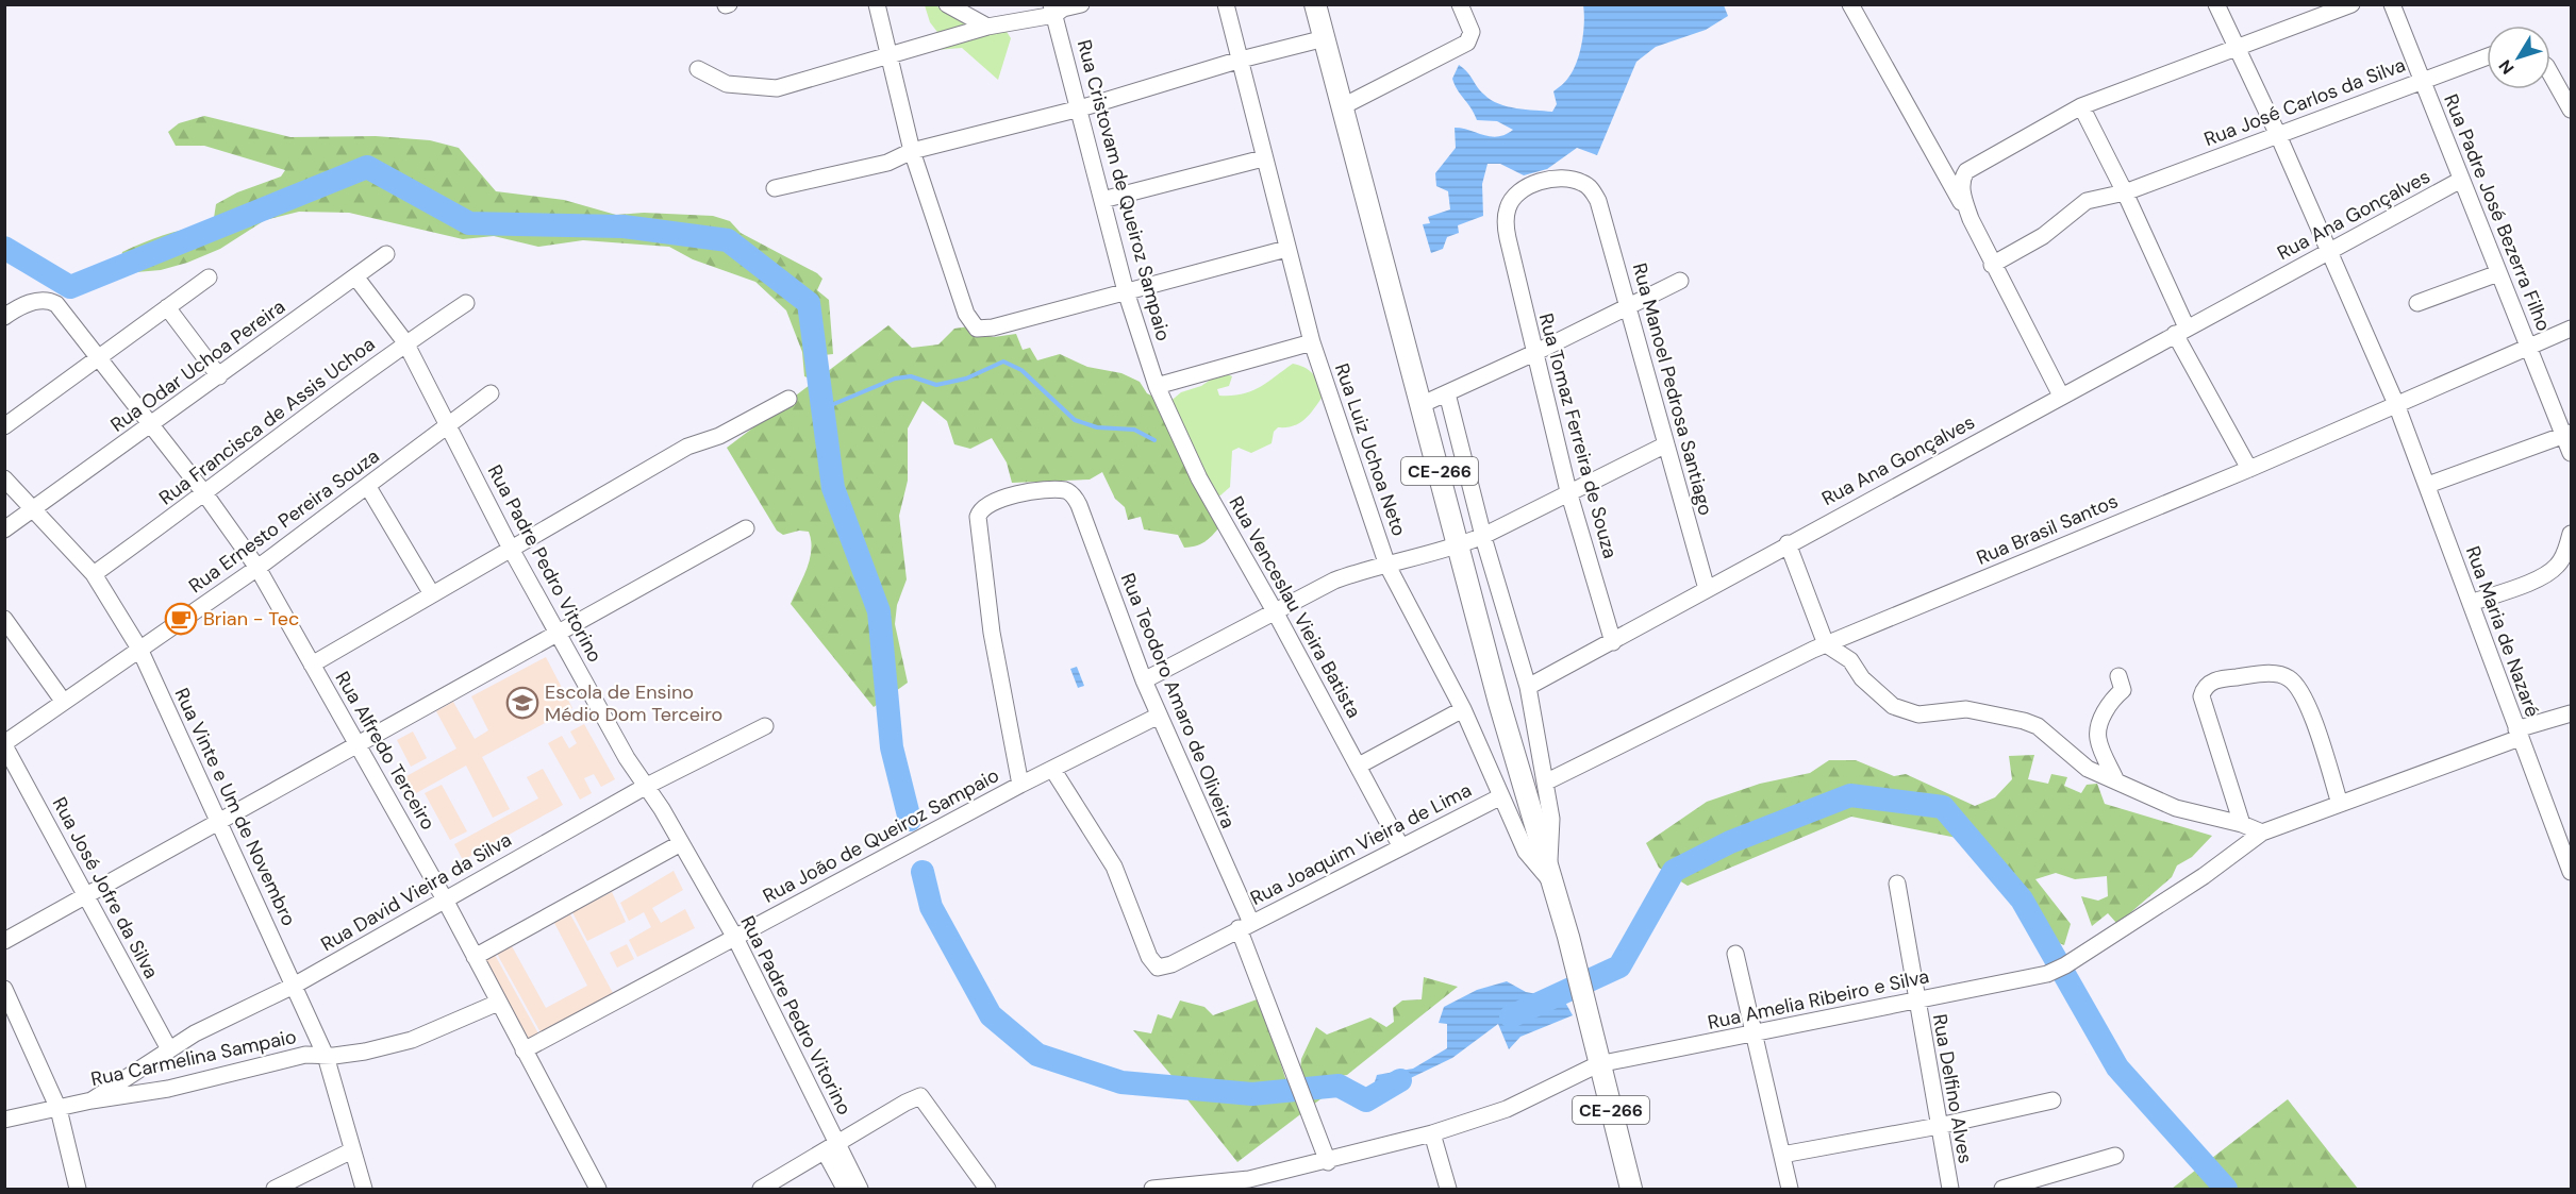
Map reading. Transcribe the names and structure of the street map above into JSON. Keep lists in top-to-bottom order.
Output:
{
  "streets": {
    "main road": ["CE-266"],
    "street": [
      "Rua José Carlos da Silva",
      "Rua Cristovam de Queiroz Sampaio",
      "Rua Padre José Bezerra Filho",
      "Rua Ana Gonçalves",
      "Rua Odar Uchoa Pereira",
      "Rua Manoel Pedrosa Santiago",
      "Rua Francisca de Assis Uchoa",
      "Rua Tomaz Ferreira de Souza",
      "Rua Luiz Uchoa Neto",
      "Rua Ernesto Pereira Souza",
      "Rua Brasil Santos",
      "Rua Padre Pedro Vitorino",
      "Rua Venceslau Vieira Batista",
      "Rua Maria de Nazaré",
      "Rua Teodoro Amaro de Oliveira",
      "Rua Alfredo Terceiro",
      "Rua Vinte e Um de Novembro",
      "Rua João de Queiroz Sampaio",
      "Rua Joaquim Vieira de Lima",
      "Rua José Jofre da Silva",
      "Rua David Vieira da Silva",
      "Rua Amelia Ribeiro e Silva",
      "Rua Carmelina Sampaio",
      "Rua Delfino Alves"
    ]
  },
  "crossings": [
    ["Rua José Carlos da Silva", "Rua Padre José Bezerra Filho"],
    ["Rua José Carlos da Silva", "Rua Maria de Nazaré"],
    ["Rua Cristovam de Queiroz Sampaio", "Rua Venceslau Vieira Batista"],
    ["Rua Padre José Bezerra Filho", "Rua Ana Gonçalves"],
    ["Rua Padre José Bezerra Filho", "Rua Brasil Santos"],
    ["Rua Ana Gonçalves", "Rua Manoel Pedrosa Santiago"],
    ["Rua Ana Gonçalves", "Rua Tomaz Ferreira de Souza"],
    ["Rua Ana Gonçalves", "Rua Maria de Nazaré"],
    ["Rua Odar Uchoa Pereira", "Rua Padre Pedro Vitorino"],
    ["Rua Odar Uchoa Pereira", "Rua Alfredo Terceiro"],
    ["Rua Odar Uchoa Pereira", "Rua Vinte e Um de Novembro"],
    ["Rua Manoel Pedrosa Santiago", "Rua Tomaz Ferreira de Souza"],
    ["Rua Francisca de Assis Uchoa", "Rua Padre Pedro Vitorino"],
    ["Rua Francisca de Assis Uchoa", "Rua Alfredo Terceiro"],
    ["Rua Francisca de Assis Uchoa", "Rua Vinte e Um de Novembro"],
    ["Rua Luiz Uchoa Neto", "CE-266"],
    ["Rua Luiz Uchoa Neto", "Rua Joaquim Vieira de Lima"],
    ["CE-266", "Rua Amelia Ribeiro e Silva"],
    ["Rua Ernesto Pereira Souza", "Rua Padre Pedro Vitorino"],
    ["Rua Ernesto Pereira Souza", "Rua Alfredo Terceiro"],
    ["Rua Ernesto Pereira Souza", "Rua Vinte e Um de Novembro"],
    ["Rua Ernesto Pereira Souza", "Rua José Jofre da Silva"],
    ["Rua Brasil Santos", "Rua Maria de Nazaré"],
    ["Rua Padre Pedro Vitorino", "Rua João de Queiroz Sampaio"],
    ["Rua Padre Pedro Vitorino", "Rua David Vieira da Silva"],
    ["Rua Venceslau Vieira Batista", "Rua Joaquim Vieira de Lima"],
    ["Rua Maria de Nazaré", "Rua Amelia Ribeiro e Silva"],
    ["Rua Teodoro Amaro de Oliveira", "Rua João de Queiroz Sampaio"],
    ["Rua Teodoro Amaro de Oliveira", "Rua Joaquim Vieira de Lima"],
    ["Rua Teodoro Amaro de Oliveira", "Rua Amelia Ribeiro e Silva"],
    ["Rua Alfredo Terceiro", "Rua João de Queiroz Sampaio"],
    ["Rua Alfredo Terceiro", "Rua David Vieira da Silva"],
    ["Rua Alfredo Terceiro", "Rua Carmelina Sampaio"],
    ["Rua Vinte e Um de Novembro", "Rua David Vieira da Silva"],
    ["Rua Vinte e Um de Novembro", "Rua Carmelina Sampaio"],
    ["Rua João de Queiroz Sampaio", "Rua Joaquim Vieira de Lima"],
    ["Rua José Jofre da Silva", "Rua David Vieira da Silva"],
    ["Rua David Vieira da Silva", "Rua Carmelina Sampaio"],
    ["Rua Amelia Ribeiro e Silva", "Rua Delfino Alves"]
  ],
  "places": {
    "cafe": ["Brian - Tec"],
    "school or university": ["Escola de Ensino Médio Dom Terceiro"]
  },
  "north": "bottom left"
}
